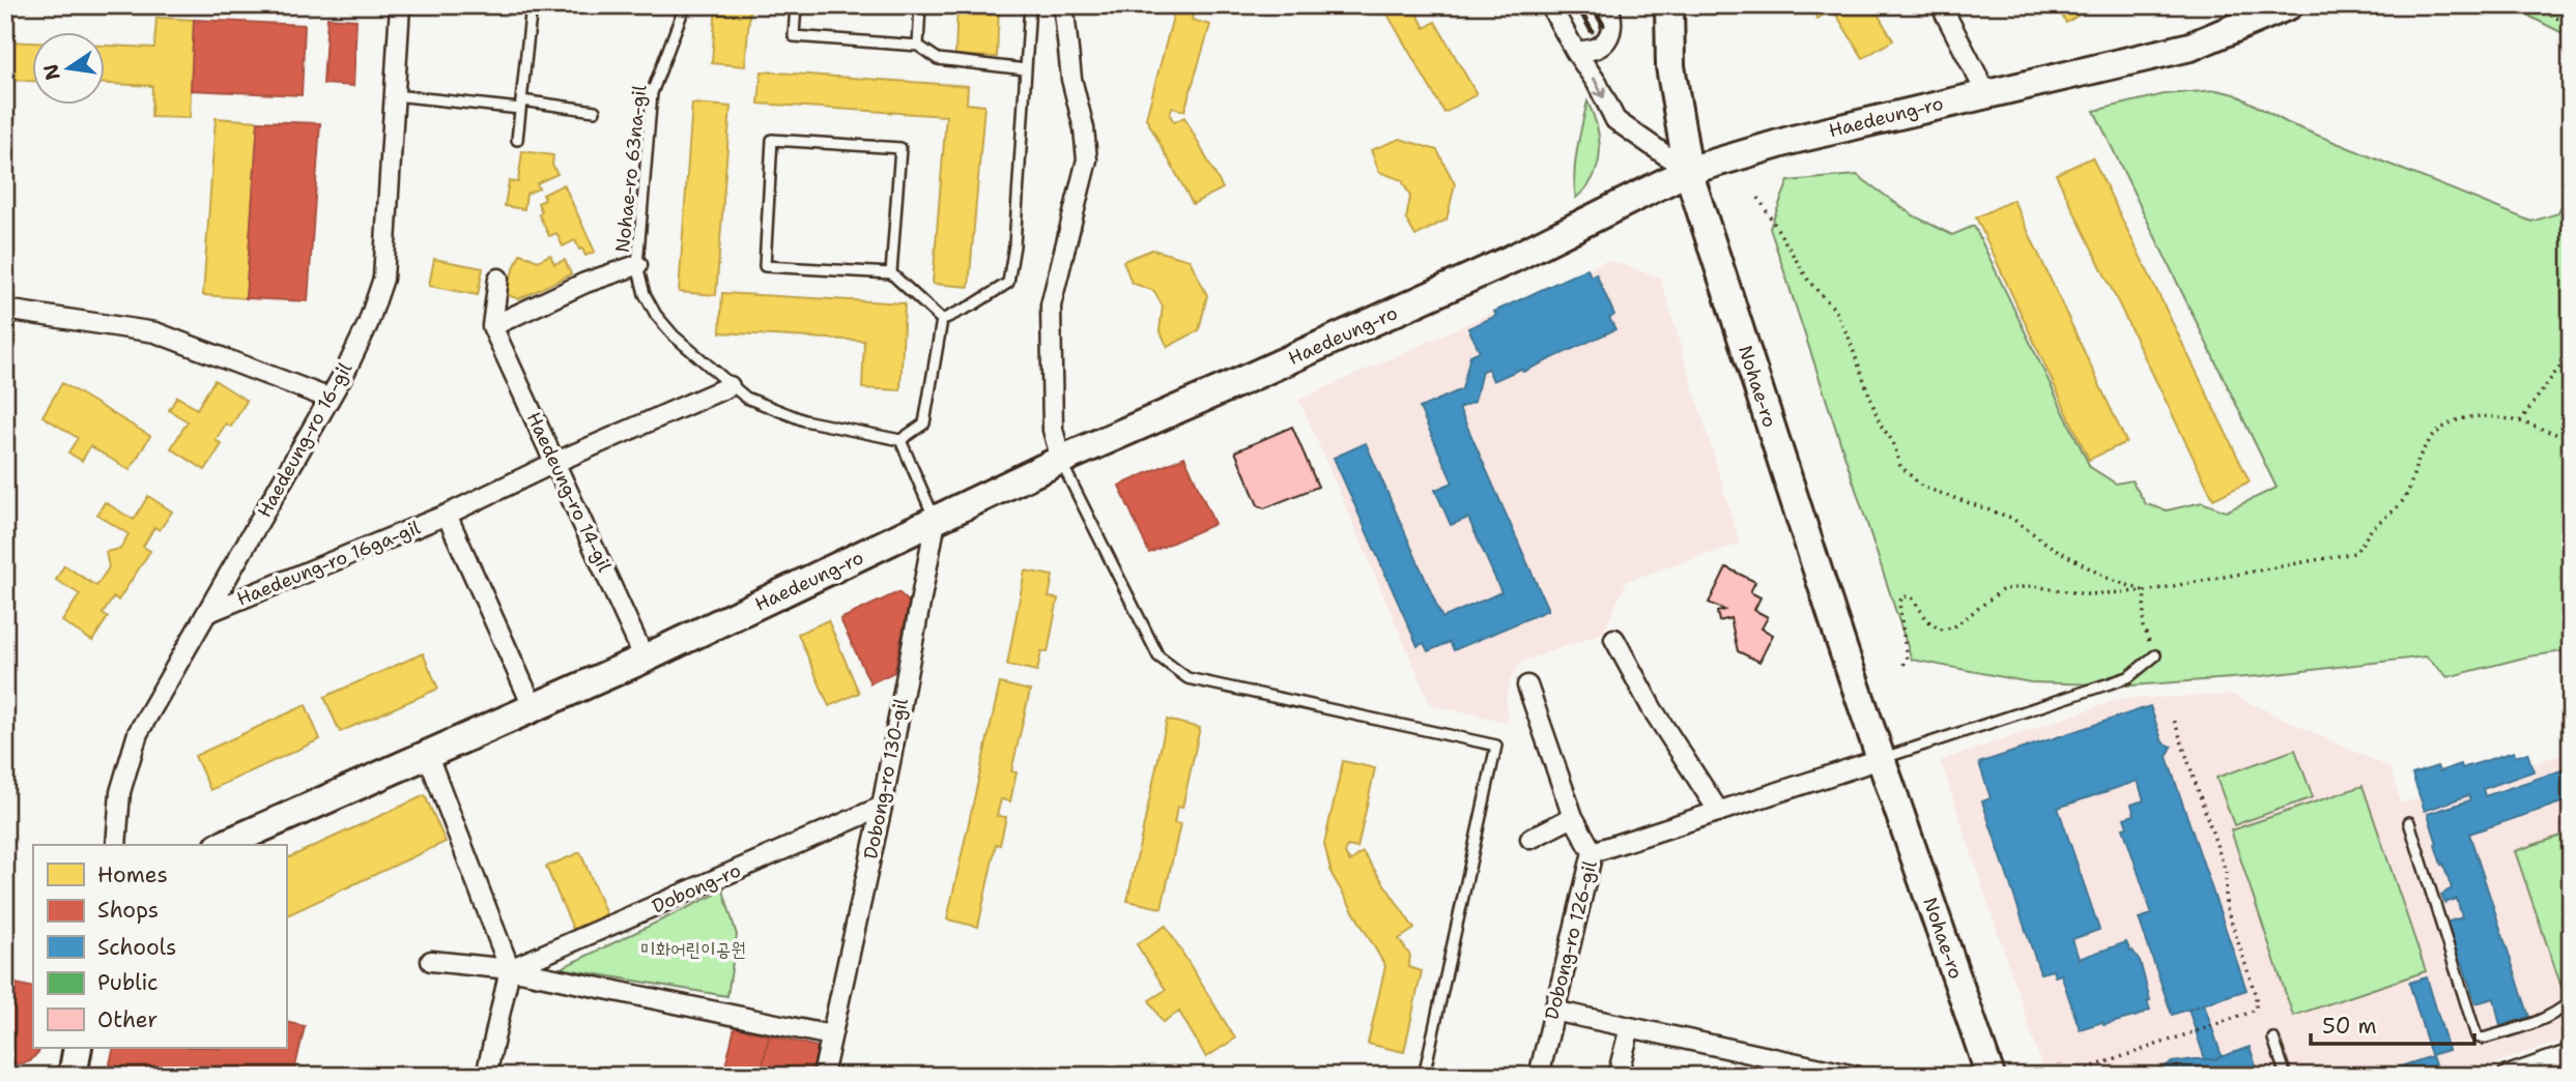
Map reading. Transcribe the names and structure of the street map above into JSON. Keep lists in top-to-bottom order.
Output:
{
  "streets": {
    "main road": ["Haedeung-ro", "Nohae-ro"],
    "street": [
      "Haedeung-ro 16-gil",
      "Haedeung-ro 14-gil",
      "Haedeung-ro 16ga-gil",
      "Dobong-ro 130-gil",
      "Dobong-ro",
      "Dobong-ro 126-gil"
    ],
    "lane": ["Nohae-ro 63na-gil"]
  },
  "crossings": [
    ["Haedeung-ro", "Nohae-ro"],
    ["Haedeung-ro", "Haedeung-ro 14-gil"],
    ["Haedeung-ro", "Dobong-ro 130-gil"],
    ["Nohae-ro 63na-gil", "Haedeung-ro 16ga-gil"],
    ["Haedeung-ro 16-gil", "Haedeung-ro 16ga-gil"],
    ["Haedeung-ro 14-gil", "Haedeung-ro 16ga-gil"],
    ["Dobong-ro 130-gil", "Dobong-ro"]
  ],
  "parks": ["미화어린이공원"],
  "legend": [
    "Homes",
    "Shops",
    "Schools",
    "Public",
    "Other"
  ],
  "scale_bar": "50 m",
  "north": "left"
}
